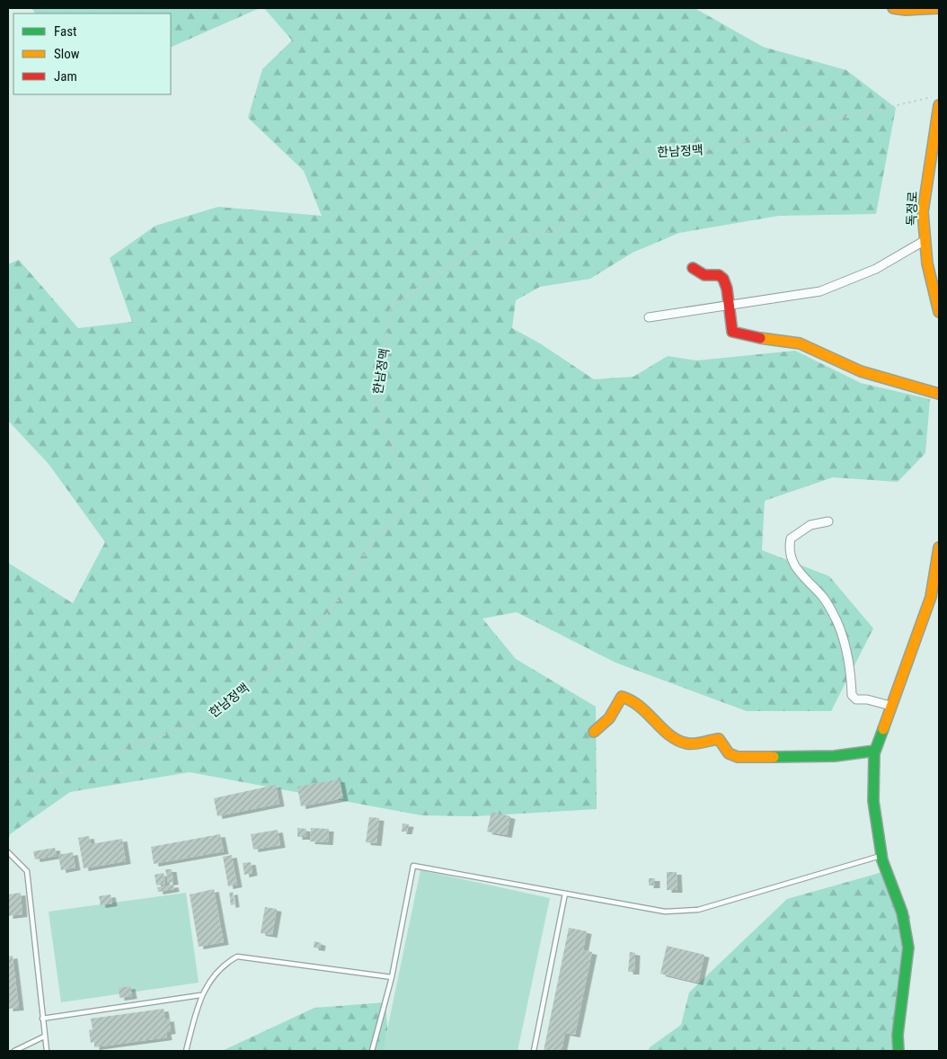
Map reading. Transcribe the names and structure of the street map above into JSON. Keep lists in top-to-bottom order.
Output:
{
  "streets": {
    "street": ["독정로"],
    "path": ["한남정맥"]
  },
  "legend": ["Fast", "Slow", "Jam"]
}
